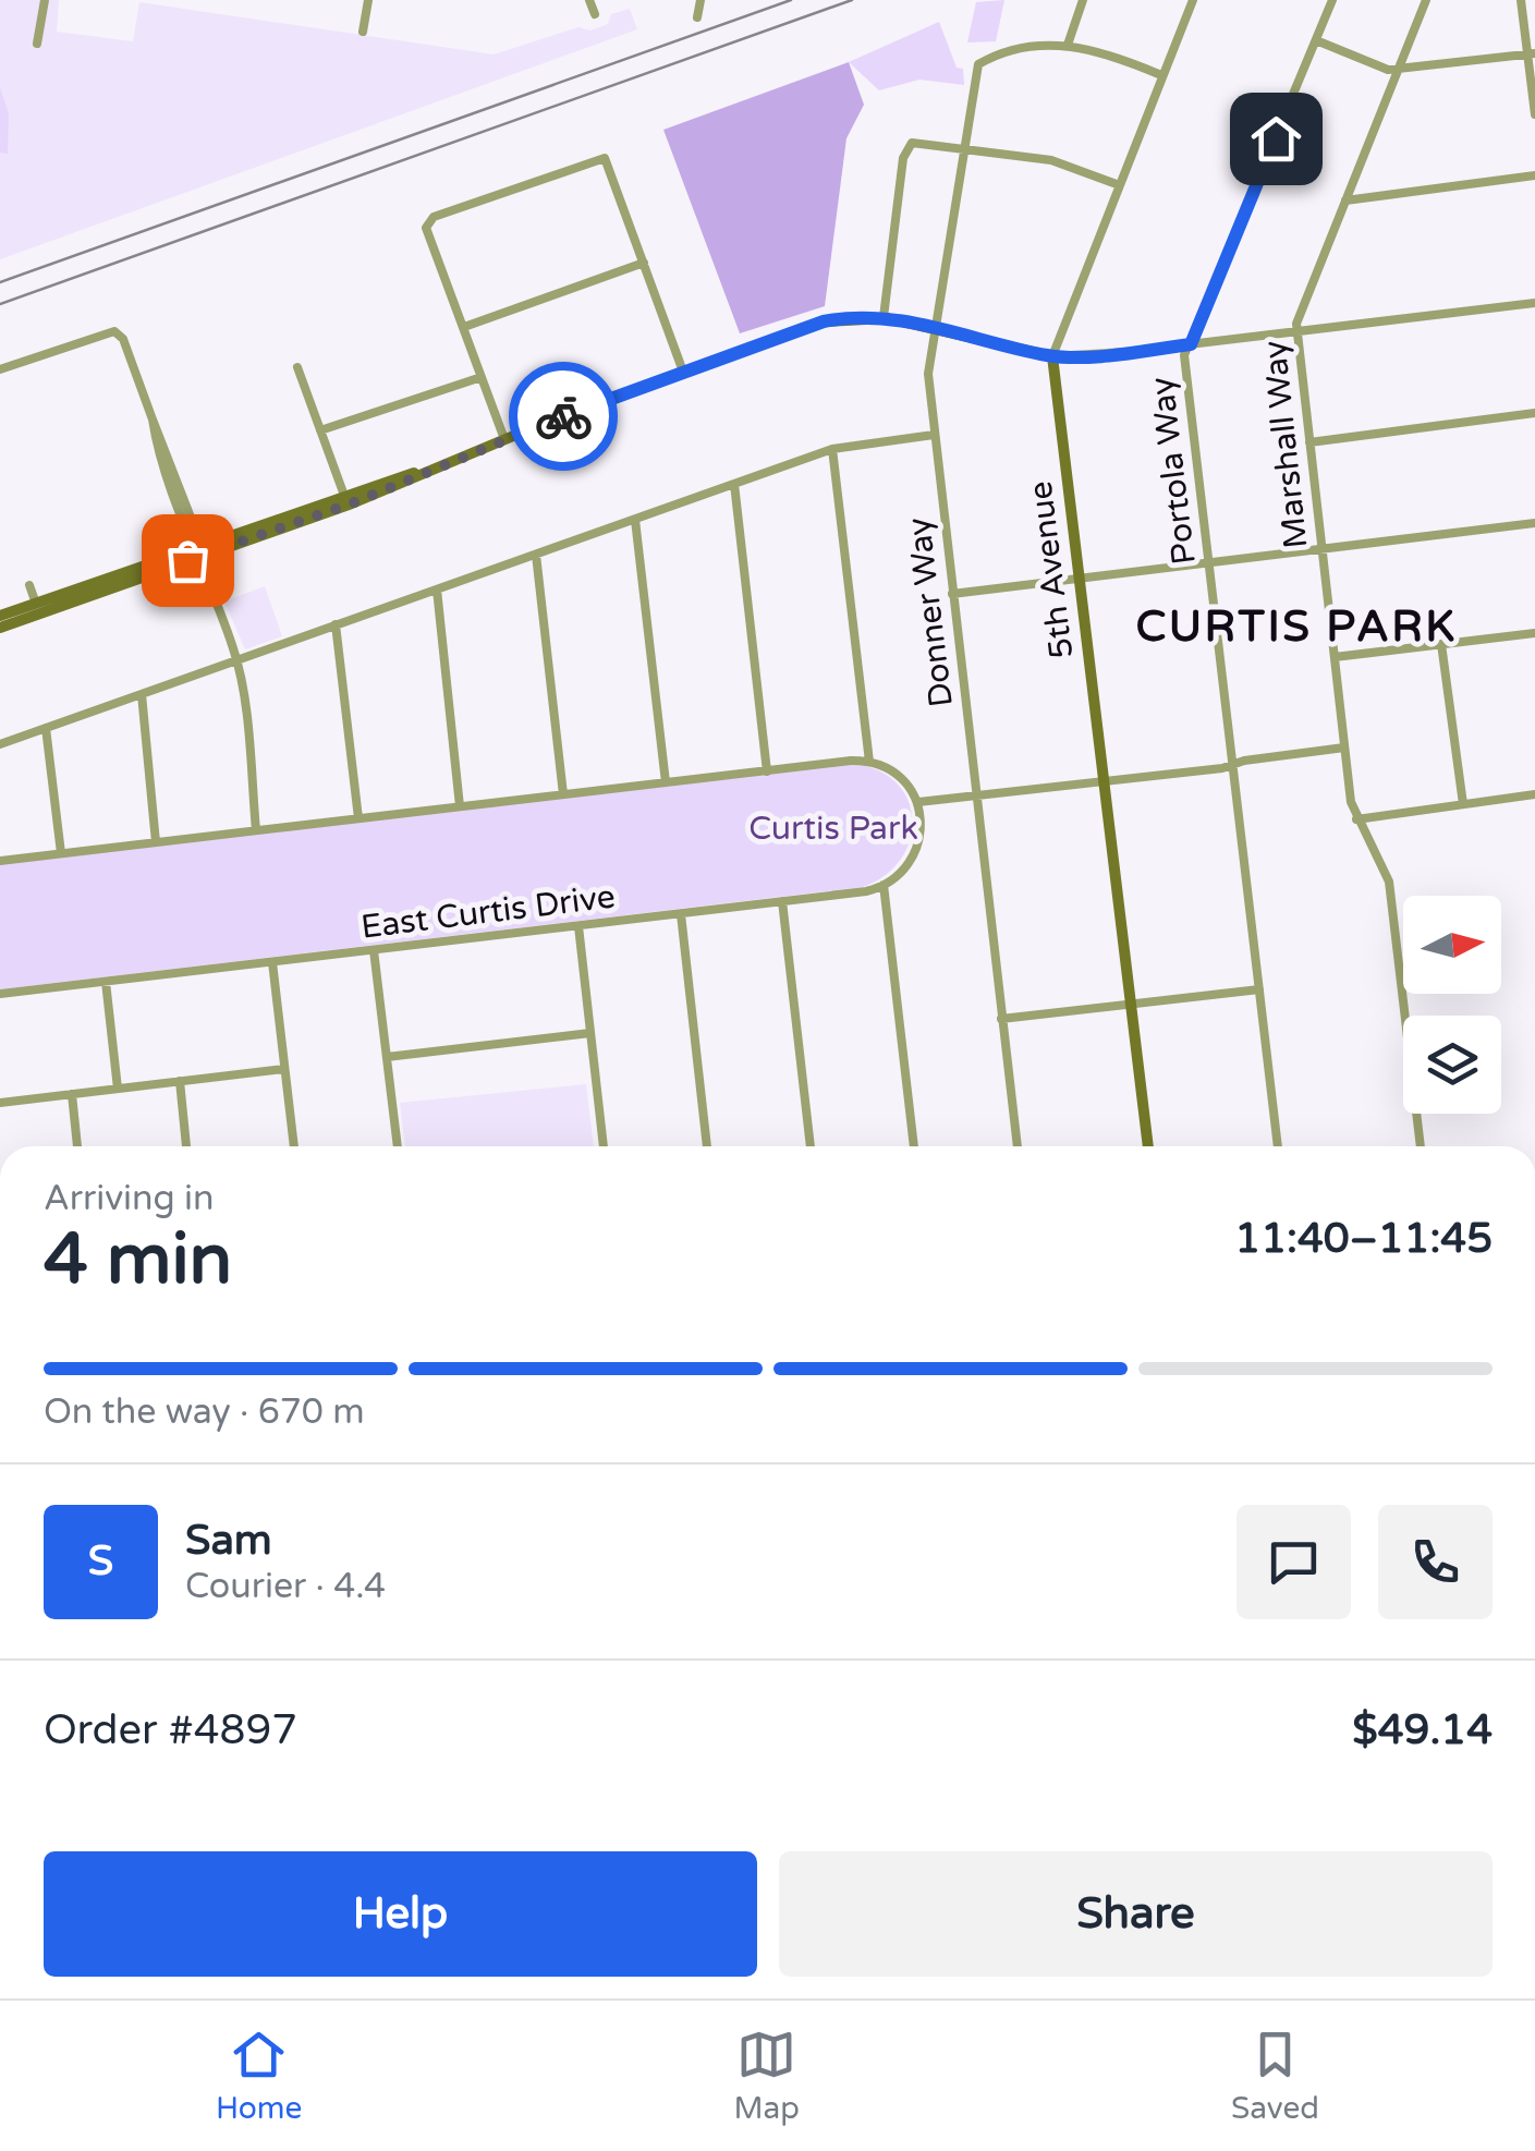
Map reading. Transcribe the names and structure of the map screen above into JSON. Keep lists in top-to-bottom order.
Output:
{
  "streets": {
    "street": [
      "Marshall Way",
      "Portola Way",
      "5th Avenue",
      "Donner Way",
      "East Curtis Drive"
    ]
  },
  "districts": ["CURTIS PARK"],
  "parks": ["Curtis Park"],
  "north": "right",
  "page": {
    "heading": ["4 min", "Arriving in", "11:40–11:45"],
    "panel": [
      "Sam",
      "Courier · 4.4",
      "Order #4897",
      "$49.14"
    ],
    "bar": "On the way · 670 m",
    "round": "S",
    "buttons": ["Help", "Share"],
    "tabs": ["Home", "Map", "Saved"]
  }
}
